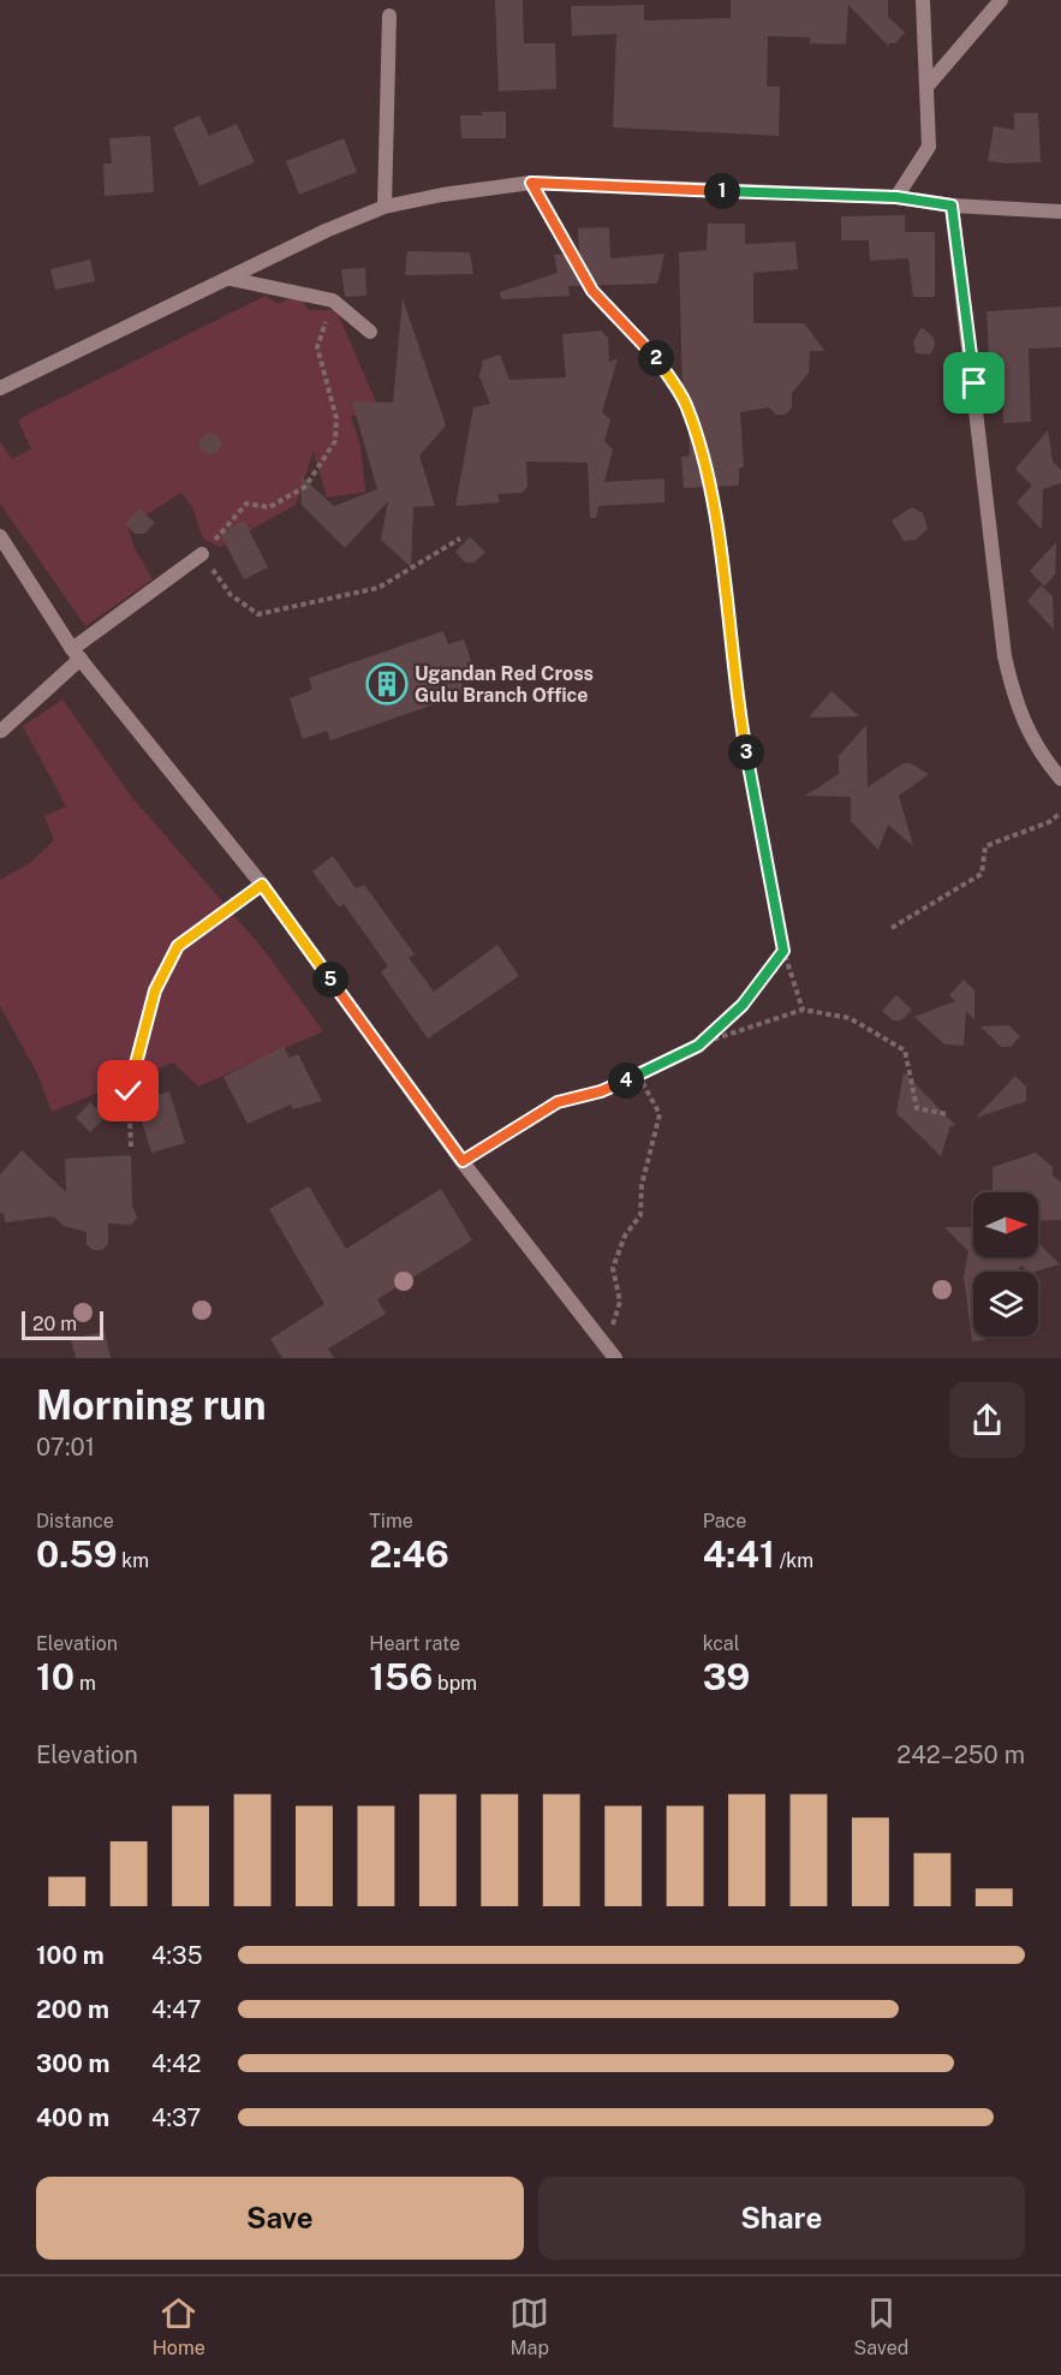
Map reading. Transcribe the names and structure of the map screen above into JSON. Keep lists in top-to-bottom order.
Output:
{
  "places": {
    "building": ["Ugandan Red Cross Gulu Branch Office"]
  },
  "scale_bar": "20 m",
  "north": "right",
  "page": {
    "pins": [
      "1",
      "2",
      "3",
      "5",
      "4"
    ],
    "scale": "20 m",
    "heading": ["Morning run", "07:01"],
    "stats": [
      ["Distance", "0.59 km"],
      ["Time", "2:46"],
      ["Pace", "4:41 /km"],
      ["Elevation", "10 m"],
      ["Heart rate", "156 bpm"],
      ["kcal", "39"]
    ],
    "chart": ["Elevation", "242–250 m"],
    "list": [
      {
        "name": "100 m",
        "note": "4:35"
      },
      {
        "name": "200 m",
        "note": "4:47"
      },
      {
        "name": "300 m",
        "note": "4:42"
      },
      {
        "name": "400 m",
        "note": "4:37"
      }
    ],
    "buttons": ["Save", "Share"],
    "tabs": ["Home", "Map", "Saved"]
  }
}
